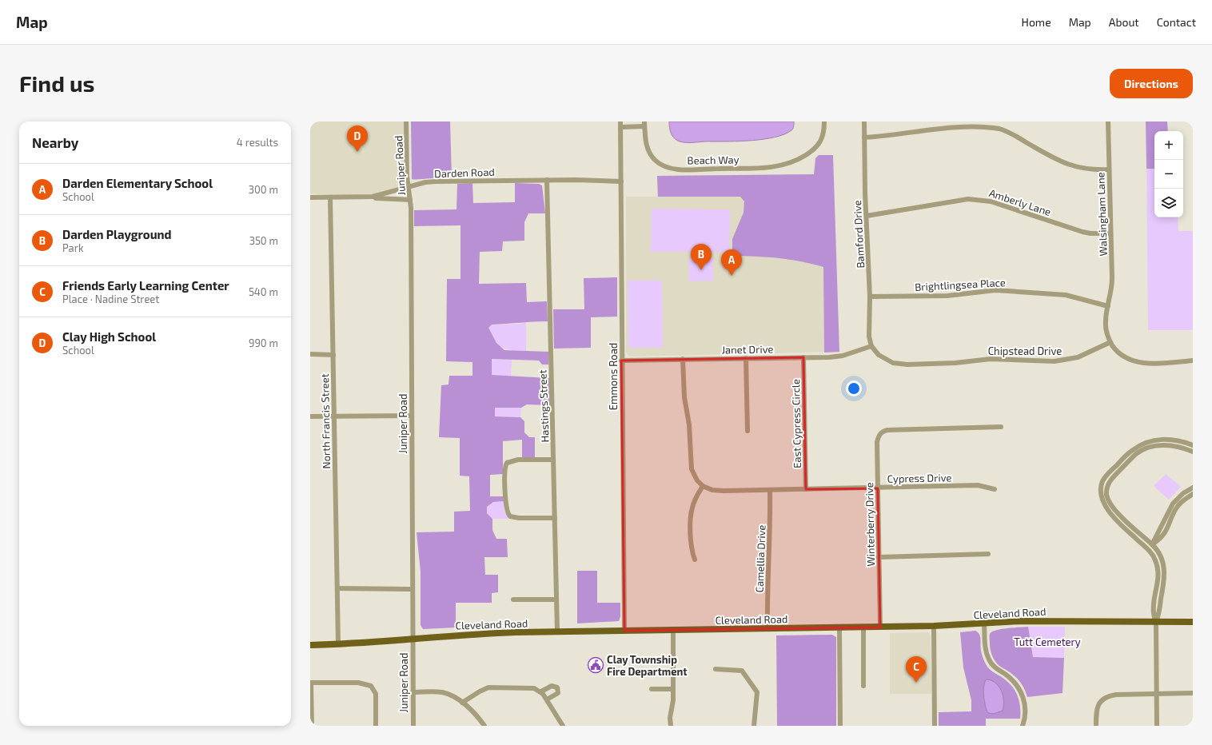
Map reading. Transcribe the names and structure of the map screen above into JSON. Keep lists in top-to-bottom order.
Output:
{
  "streets": {
    "main road": ["Cleveland Road"],
    "street": [
      "Beach Way",
      "Juniper Road",
      "Darden Road",
      "Amberly Lane",
      "Walsingham Lane",
      "Bamford Drive",
      "Brightlingsea Place",
      "Janet Drive",
      "Chipstead Drive",
      "Emmons Road",
      "Hastings Street",
      "North Francis Street",
      "East Cypress Circle",
      "Cypress Drive",
      "Winterberry Drive",
      "Camellia Drive"
    ]
  },
  "crossings": [
    ["Beach Way", "Emmons Road"],
    ["Juniper Road", "Darden Road"],
    ["Juniper Road", "Cleveland Road"],
    ["Darden Road", "Emmons Road"],
    ["Darden Road", "Hastings Street"],
    ["Darden Road", "North Francis Street"],
    ["Amberly Lane", "Walsingham Lane"],
    ["Amberly Lane", "Bamford Drive"],
    ["Walsingham Lane", "Brightlingsea Place"],
    ["Bamford Drive", "Brightlingsea Place"],
    ["Bamford Drive", "Janet Drive"],
    ["Bamford Drive", "Chipstead Drive"],
    ["Janet Drive", "Chipstead Drive"],
    ["Janet Drive", "Emmons Road"],
    ["Janet Drive", "East Cypress Circle"],
    ["Emmons Road", "Cleveland Road"],
    ["Hastings Street", "Cleveland Road"],
    ["North Francis Street", "Cleveland Road"],
    ["East Cypress Circle", "Cypress Drive"],
    ["Cypress Drive", "Winterberry Drive"],
    ["Cypress Drive", "Camellia Drive"],
    ["Winterberry Drive", "Cleveland Road"],
    ["Camellia Drive", "Cleveland Road"]
  ],
  "parks": ["Tutt Cemetery"],
  "places": {
    "public building": ["Clay Township Fire Department"]
  },
  "page": {
    "header": "Map",
    "nav": [
      "Home",
      "Map",
      "About",
      "Contact"
    ],
    "buttons": "Directions",
    "title": "Find us",
    "heading": ["Nearby", "4 results"],
    "pins": [
      "D",
      "B",
      "A",
      "C"
    ],
    "map_buttons": ["+", "−"],
    "list": [
      {
        "mark": "A",
        "name": "Darden Elementary School",
        "note": "School",
        "value": "300 m"
      },
      {
        "mark": "B",
        "name": "Darden Playground",
        "note": "Park",
        "value": "350 m"
      },
      {
        "mark": "C",
        "name": "Friends Early Learning Center",
        "note": "Place · Nadine Street",
        "value": "540 m"
      },
      {
        "mark": "D",
        "name": "Clay High School",
        "note": "School",
        "value": "990 m"
      }
    ]
  }
}
